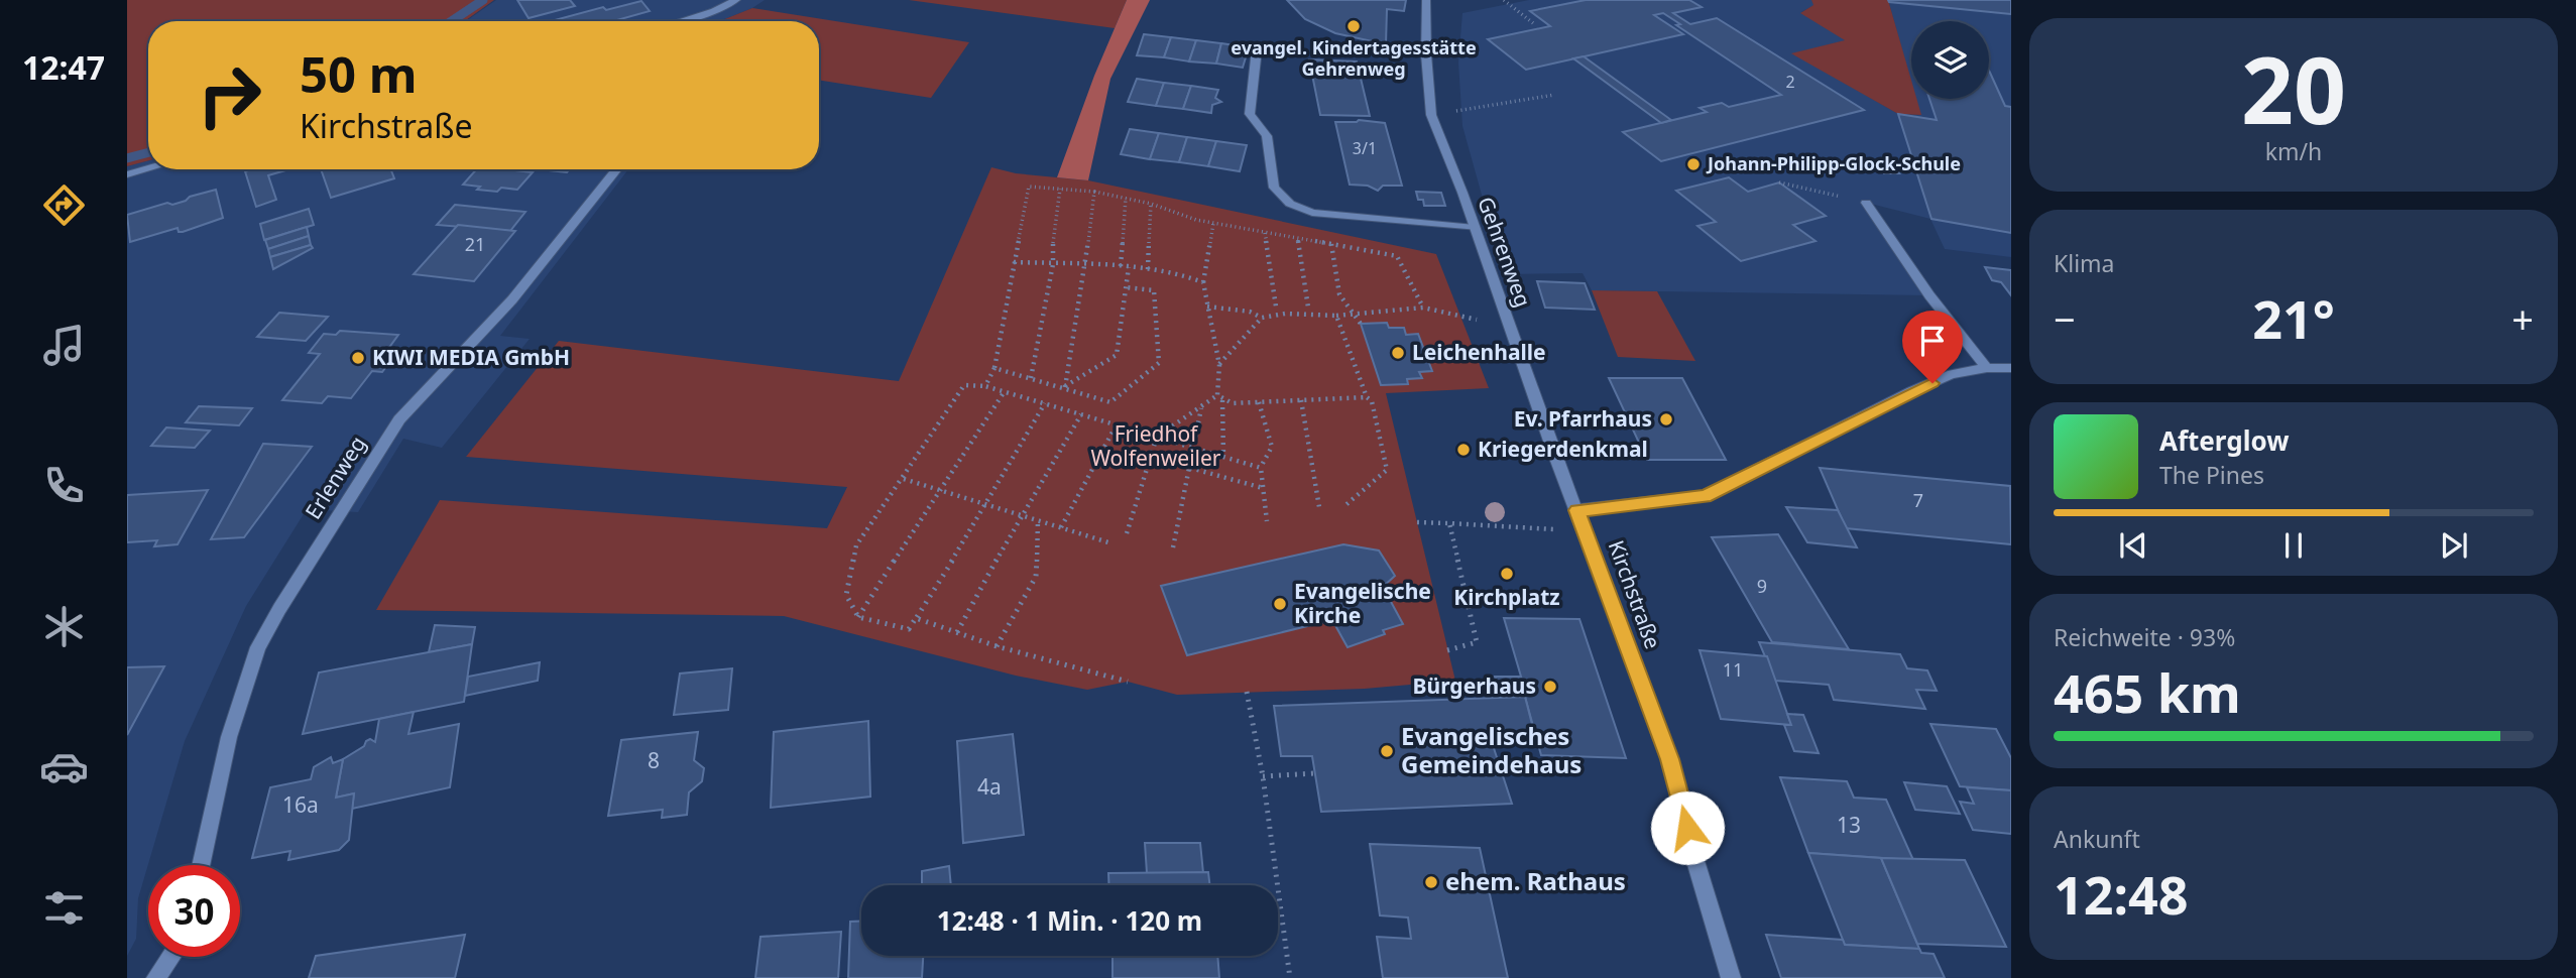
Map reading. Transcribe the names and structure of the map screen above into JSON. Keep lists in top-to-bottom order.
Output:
{
  "streets": {
    "street": ["Gehrenweg", "Erlenweg", "Kirchstraße"]
  },
  "crossings": [
    ["Gehrenweg", "Kirchstraße"]
  ],
  "parks": ["Friedhof Wolfenweiler"],
  "places": [
    "evangel. Kindertagesstätte Gehrenweg",
    "Johann-Philipp-Glock-Schule",
    "Leichenhalle",
    "KIWI MEDIA GmbH",
    "Ev. Pfarrhaus",
    "Kriegerdenkmal",
    "Kirchplatz",
    "Evangelische Kirche",
    "Bürgerhaus",
    "Evangelisches Gemeindehaus",
    "ehem. Rathaus"
  ],
  "house_numbers": [
    "2",
    "3/1",
    "21",
    "7",
    "9",
    "11",
    "8",
    "4a",
    "16a",
    "13"
  ],
  "page": {
    "tabs": "12:47",
    "tile": [
      ["20", "km/h"],
      "Klima",
      ["Reichweite · 93%", "465 km"],
      ["Ankunft", "12:48"]
    ],
    "turn": ["50 m", "Kirchstraße"],
    "heat": ["−", "21°", "+"],
    "song": ["Afterglow", "The Pines"],
    "limit": "30",
    "trip": "12:48 · 1 Min. · 120 m"
  }
}
